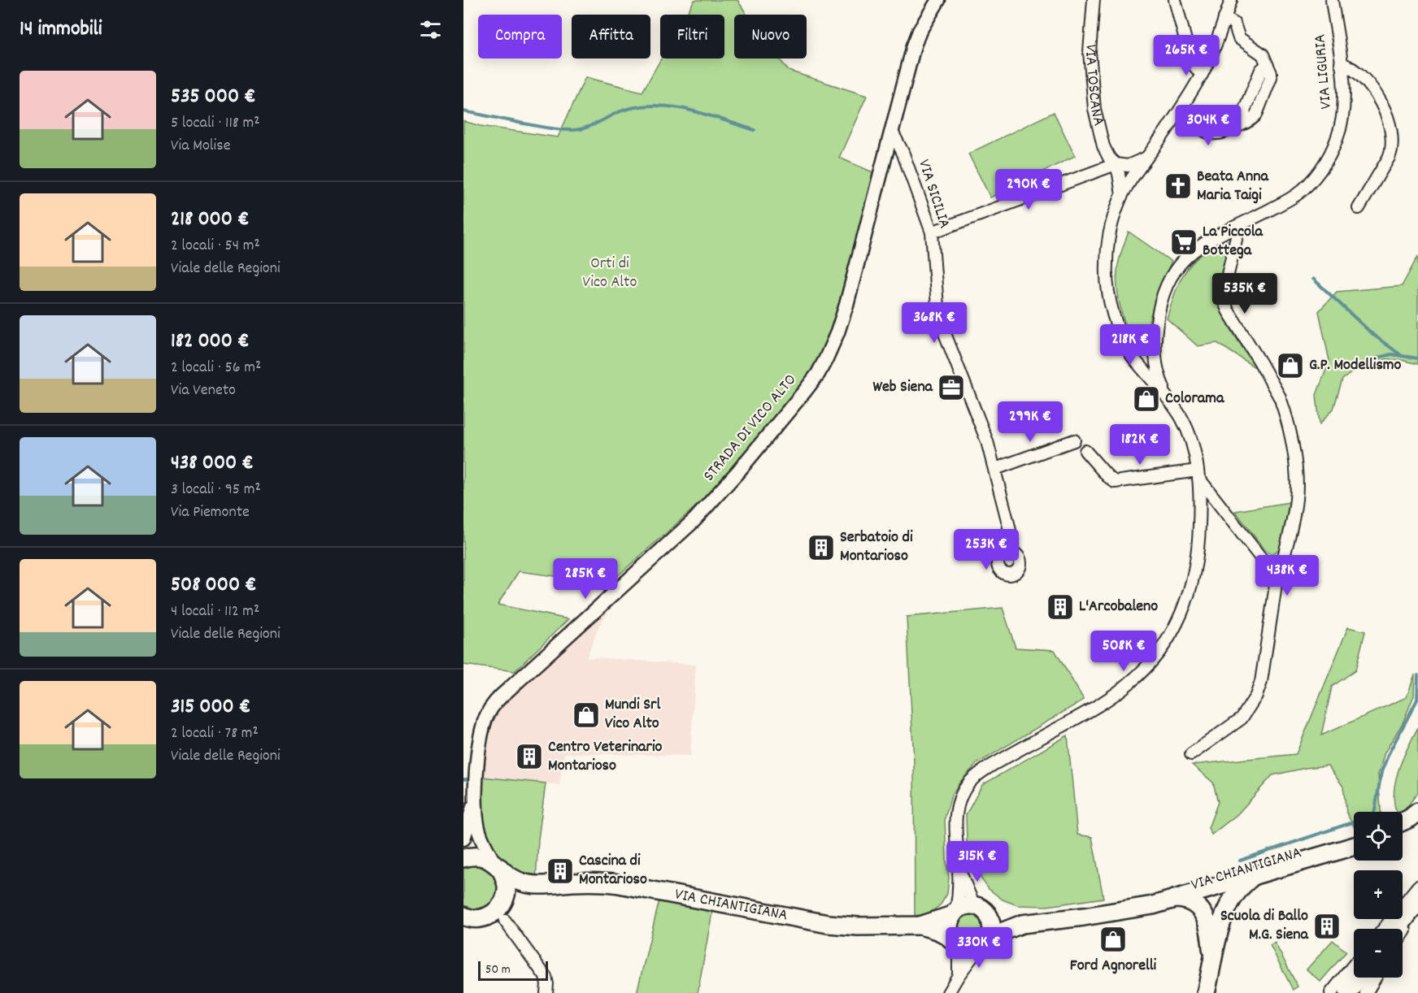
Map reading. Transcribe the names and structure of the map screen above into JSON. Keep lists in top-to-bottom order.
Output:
{
  "streets": {
    "main road": ["VIA CHIANTIGIANA"],
    "street": [
      "VIA LIGURIA",
      "VIA TOSCANA",
      "VIA SICILIA",
      "STRADA DI VICO ALTO"
    ]
  },
  "crossings": [
    ["VIA SICILIA", "STRADA DI VICO ALTO"],
    ["STRADA DI VICO ALTO", "VIA CHIANTIGIANA"]
  ],
  "parks": ["Orti di Vico Alto"],
  "places": {
    "church": ["Beata Anna Maria Taigi"],
    "supermarket": ["La Piccola Bottega"],
    "shop": [
      "G.P. Modellismo",
      "Colorama",
      "Mundi Srl Vico Alto",
      "Ford Agnorelli"
    ],
    "office": ["Web Siena"],
    "building": [
      "Serbatoio di Montarioso",
      "L'Arcobaleno",
      "Centro Veterinario Montarioso",
      "Cascina di Montarioso",
      "Scuola di Ballo M.G. Siena"
    ]
  },
  "scale_bar": "50 m",
  "page": {
    "heading": "14 immobili",
    "chip": [
      "Compra",
      "Affitta",
      "Filtri",
      "Nuovo"
    ],
    "price": [
      "265K €",
      "304K €",
      "290K €",
      "535K €",
      "368K €",
      "218K €",
      "299K €",
      "182K €",
      "253K €",
      "438K €",
      "285K €",
      "508K €",
      "315K €",
      "330K €"
    ],
    "list": [
      {
        "name": "535 000 €",
        "note": "5 locali · 118 m² · Via Molise"
      },
      {
        "name": "218 000 €",
        "note": "2 locali · 54 m² · Viale delle Regioni"
      },
      {
        "name": "182 000 €",
        "note": "2 locali · 56 m² · Via Veneto"
      },
      {
        "name": "438 000 €",
        "note": "3 locali · 95 m² · Via Piemonte"
      },
      {
        "name": "508 000 €",
        "note": "4 locali · 112 m² · Viale delle Regioni"
      },
      {
        "name": "315 000 €",
        "note": "2 locali · 78 m² · Viale delle Regioni"
      }
    ],
    "map_buttons": ["+", "−"],
    "scale": "50 m"
  }
}
